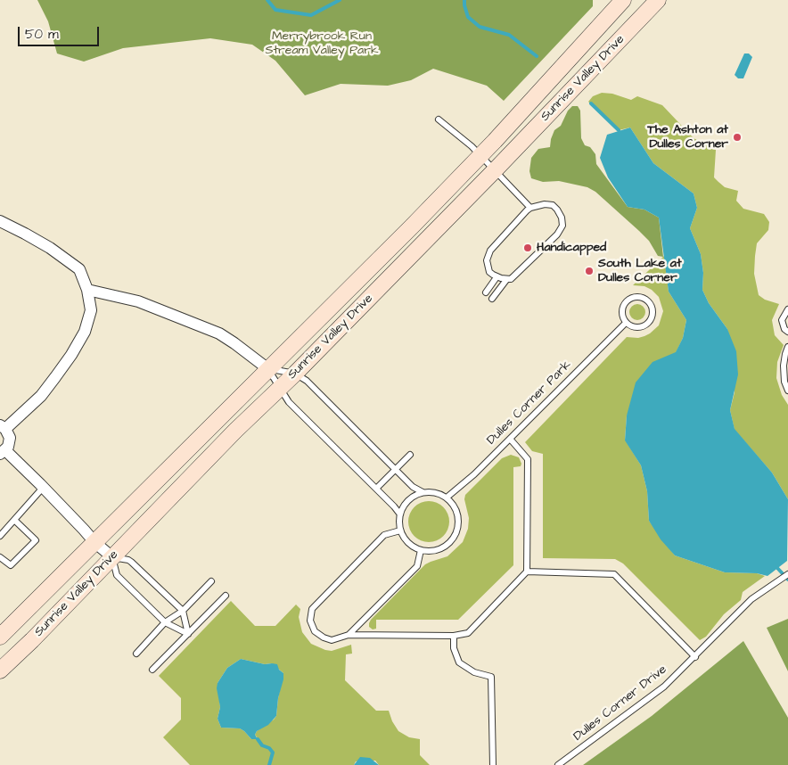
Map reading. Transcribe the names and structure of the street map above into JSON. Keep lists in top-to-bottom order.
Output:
{
  "streets": {
    "main road": ["Sunrise Valley Drive"],
    "lane": ["Dulles Corner Park", "Dulles Corner Drive"]
  },
  "parks": ["Merrybrook Run Stream Valley Park"],
  "places": ["The Ashton at Dulles Corner", "Handicapped", "South Lake at Dulles Corner"],
  "scale_bar": "50 m"
}
